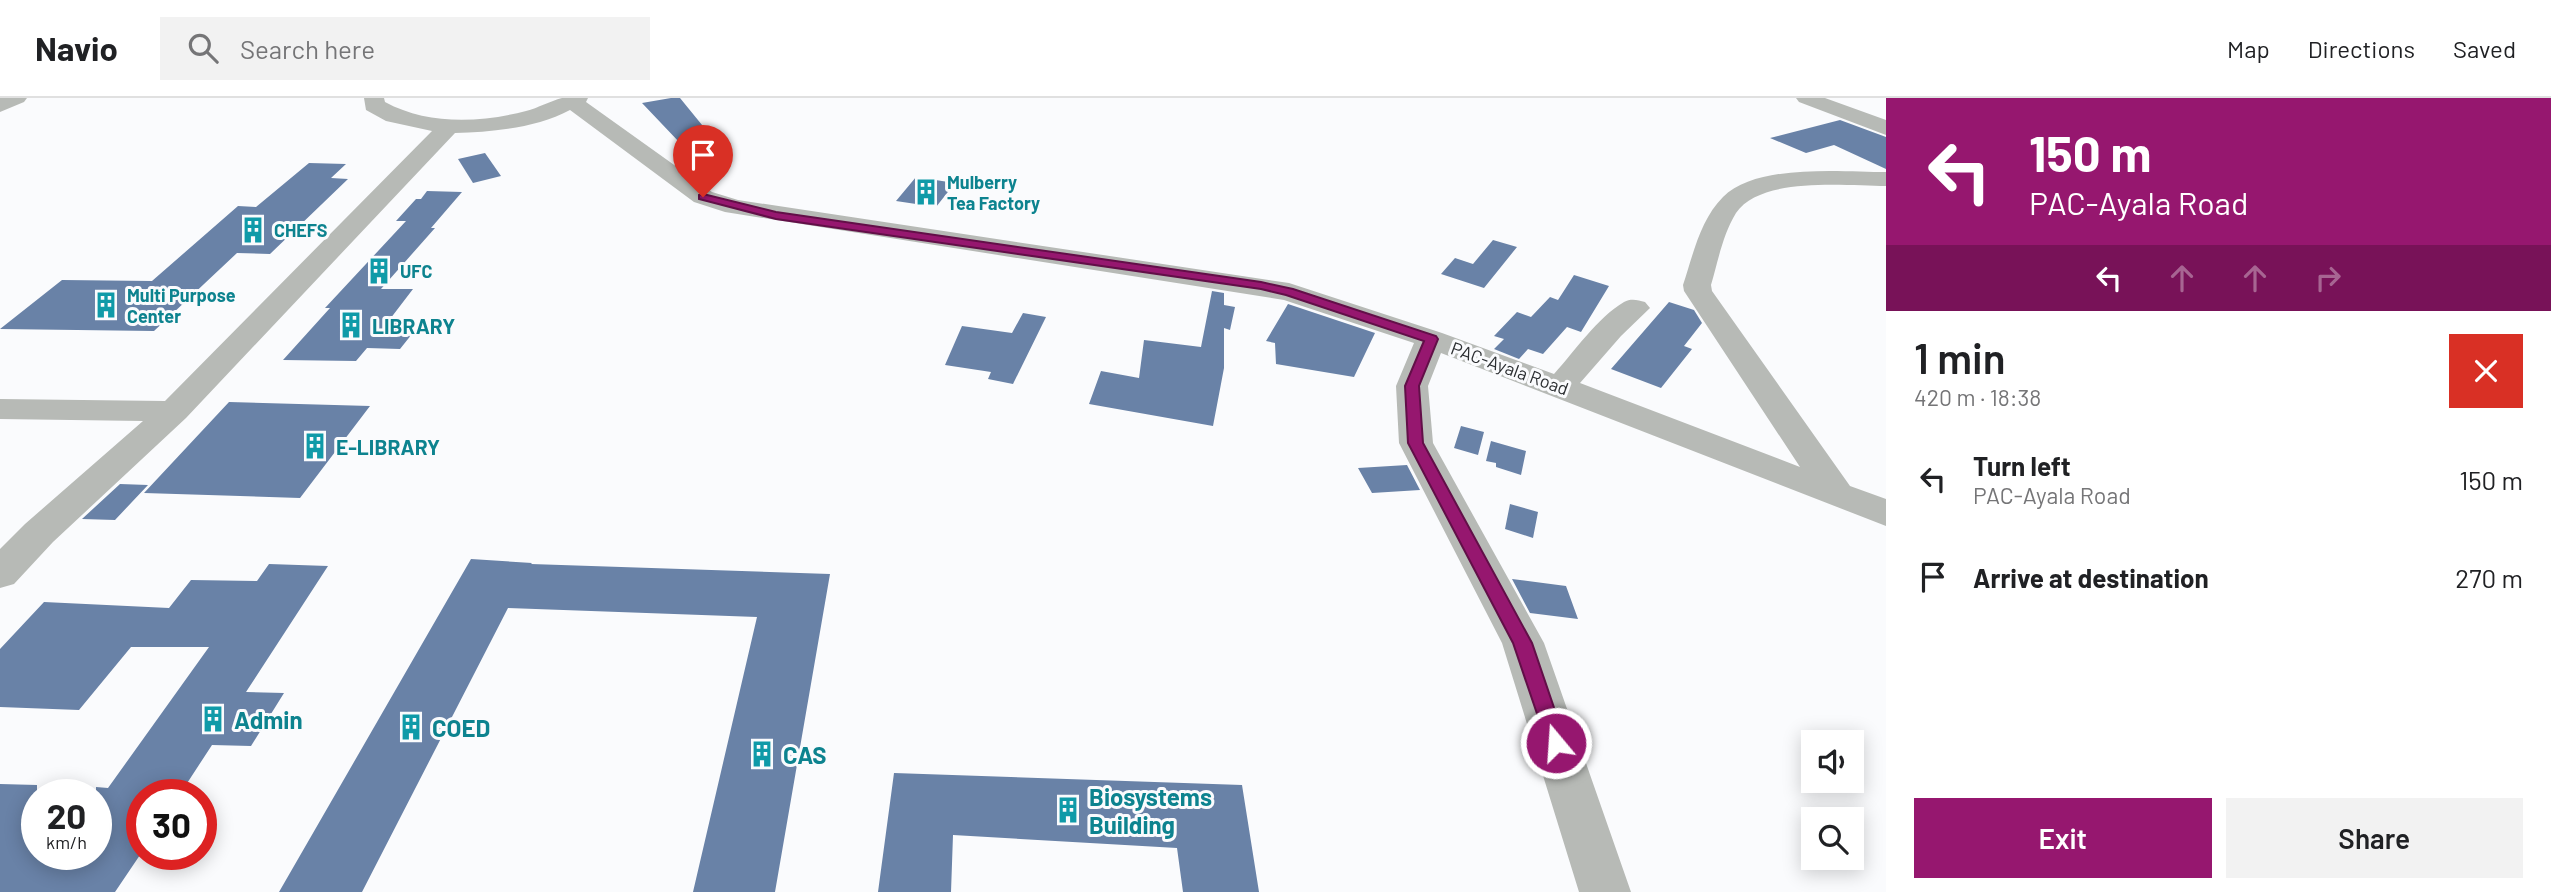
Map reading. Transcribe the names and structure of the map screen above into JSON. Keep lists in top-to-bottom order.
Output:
{
  "streets": {
    "street": ["PAC-Ayala Road"]
  },
  "places": {
    "building": [
      "Mulberry Tea Factory",
      "CHEFS",
      "UFC",
      "Multi Purpose Center",
      "LIBRARY",
      "E-LIBRARY",
      "Admin",
      "COED",
      "CAS",
      "Biosystems Building"
    ]
  },
  "page": {
    "header": "Navio",
    "search": "Search here",
    "nav": ["Map", "Directions", "Saved"],
    "turn": ["150 m", "PAC-Ayala Road"],
    "heading": ["1 min", "420 m · 18:38"],
    "list": [
      {
        "name": "Turn left",
        "note": "PAC-Ayala Road",
        "value": "150 m"
      },
      {
        "name": "Arrive at destination",
        "value": "270 m"
      }
    ],
    "speed": "20 km/h",
    "limit": "30",
    "buttons": ["Exit", "Share"]
  }
}
